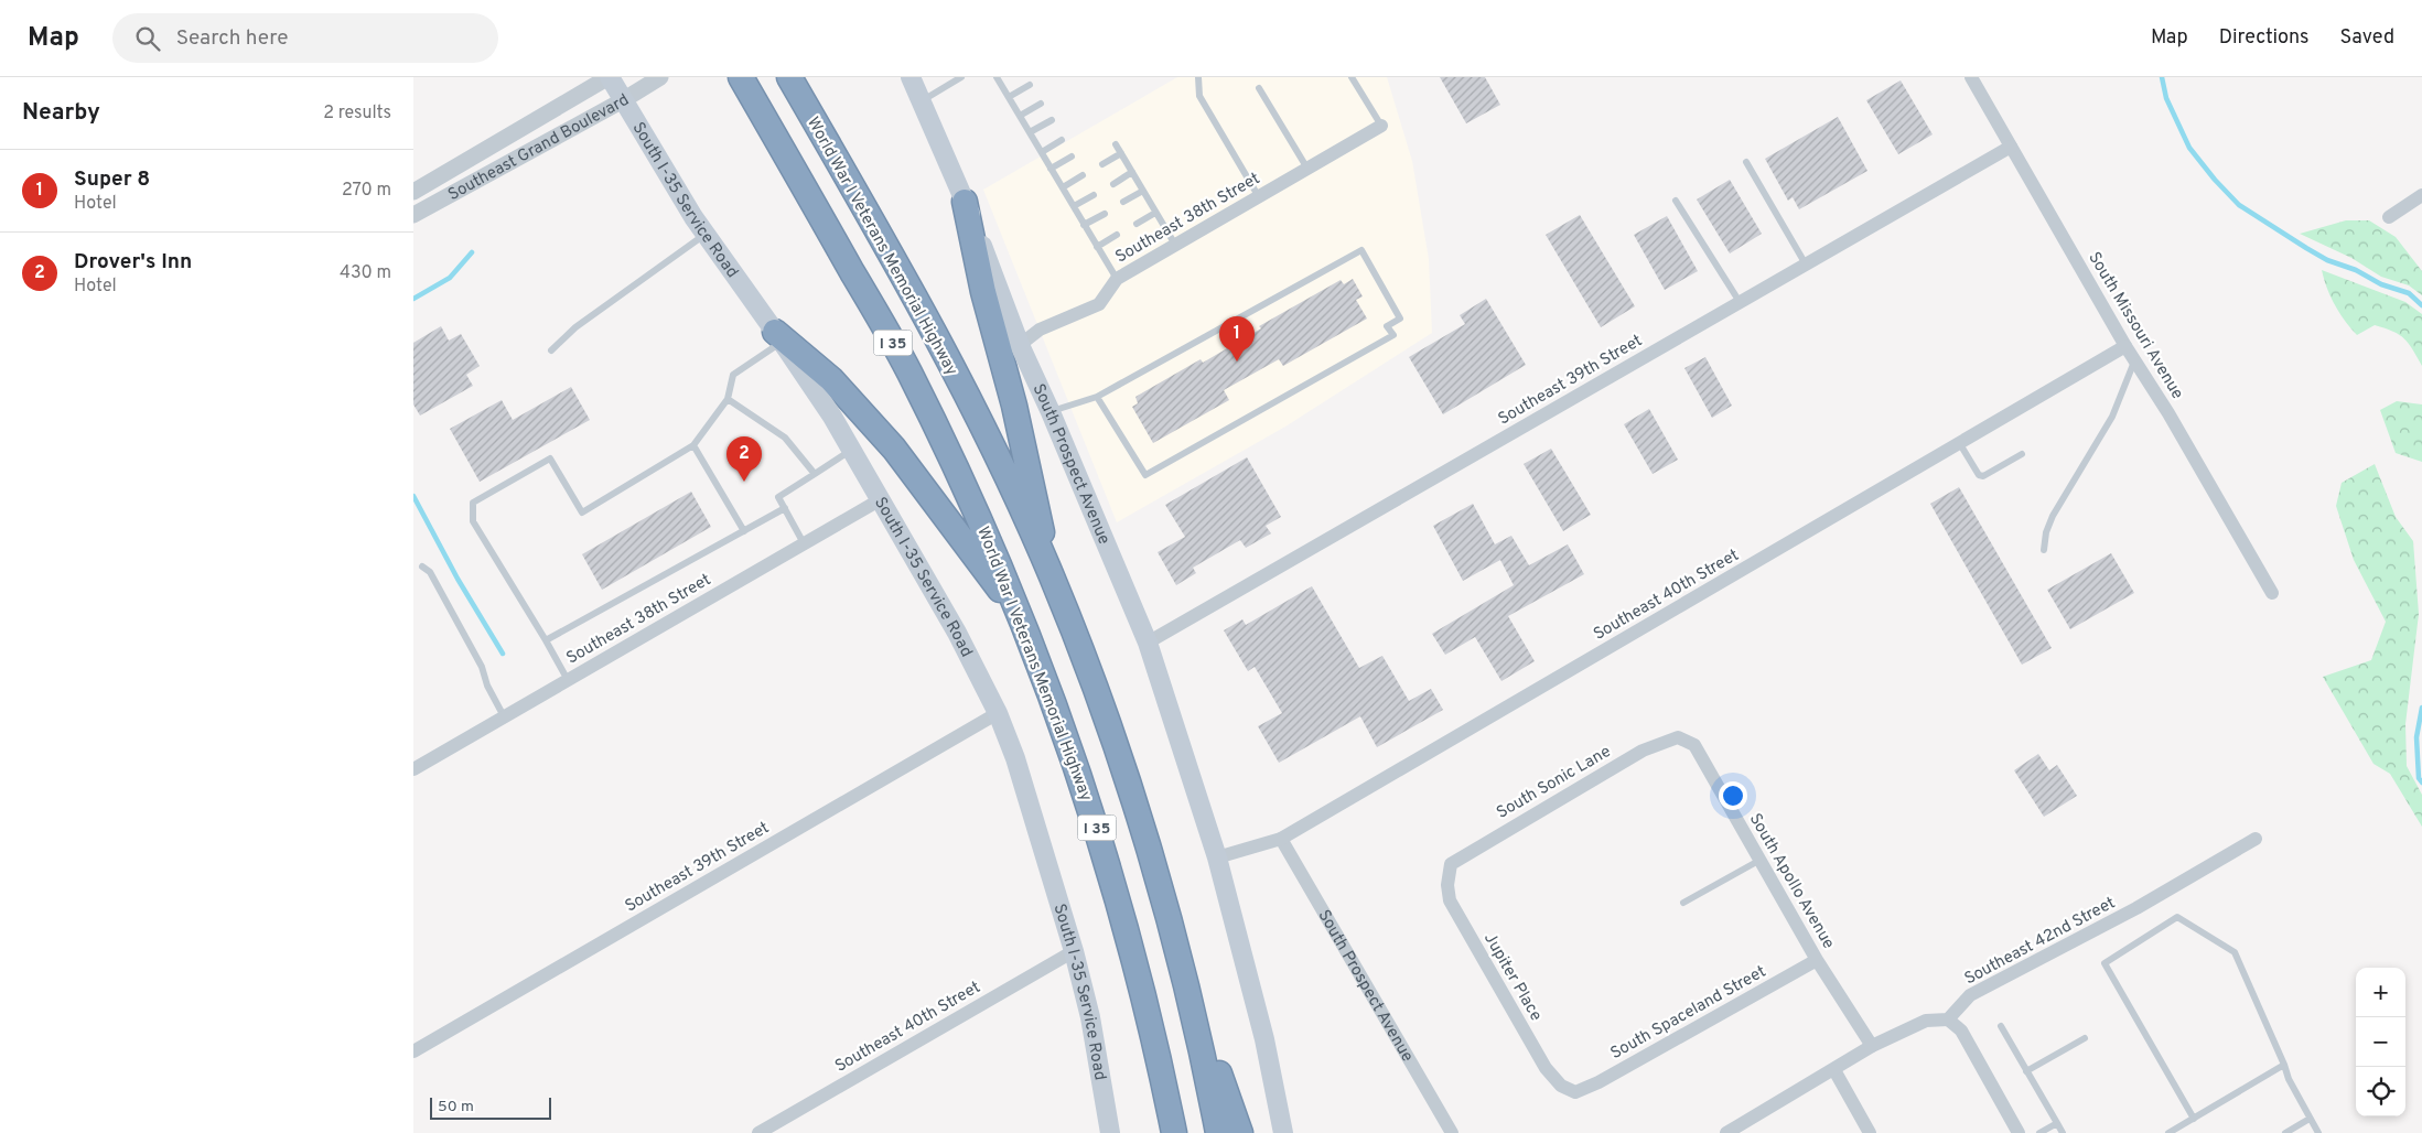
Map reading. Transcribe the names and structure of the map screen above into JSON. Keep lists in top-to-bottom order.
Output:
{
  "streets": {
    "highway": ["World War I Veterans Memorial Highway", "I 35"],
    "main road": ["South I-35 Service Road", "South Prospect Avenue"],
    "street": [
      "Southeast Grand Boulevard",
      "Southeast 38th Street",
      "South Missouri Avenue",
      "Southeast 39th Street",
      "Southeast 40th Street",
      "South Sonic Lane",
      "South Apollo Avenue",
      "Southeast 42nd Street",
      "Jupiter Place",
      "South Spaceland Street"
    ]
  },
  "crossings": [
    ["Southeast Grand Boulevard", "South I-35 Service Road"],
    ["South I-35 Service Road", "Southeast 38th Street"],
    ["South I-35 Service Road", "Southeast 39th Street"],
    ["South I-35 Service Road", "Southeast 40th Street"],
    ["Southeast 38th Street", "South Prospect Avenue"],
    ["South Missouri Avenue", "Southeast 39th Street"],
    ["South Missouri Avenue", "Southeast 40th Street"],
    ["Southeast 39th Street", "South Prospect Avenue"],
    ["South Prospect Avenue", "Southeast 40th Street"],
    ["South Sonic Lane", "South Apollo Avenue"],
    ["South Sonic Lane", "Jupiter Place"],
    ["South Apollo Avenue", "South Spaceland Street"],
    ["Jupiter Place", "South Spaceland Street"]
  ],
  "scale_bar": "50 m",
  "page": {
    "header": "Map",
    "search": "Search here",
    "nav": ["Map", "Directions", "Saved"],
    "heading": ["Nearby", "2 results"],
    "list": [
      {
        "mark": "1",
        "name": "Super 8",
        "note": "Hotel",
        "value": "270 m"
      },
      {
        "mark": "2",
        "name": "Drover's Inn",
        "note": "Hotel",
        "value": "430 m"
      }
    ],
    "pins": ["1", "2"],
    "map_buttons": ["+", "−"],
    "scale": "50 m"
  }
}
